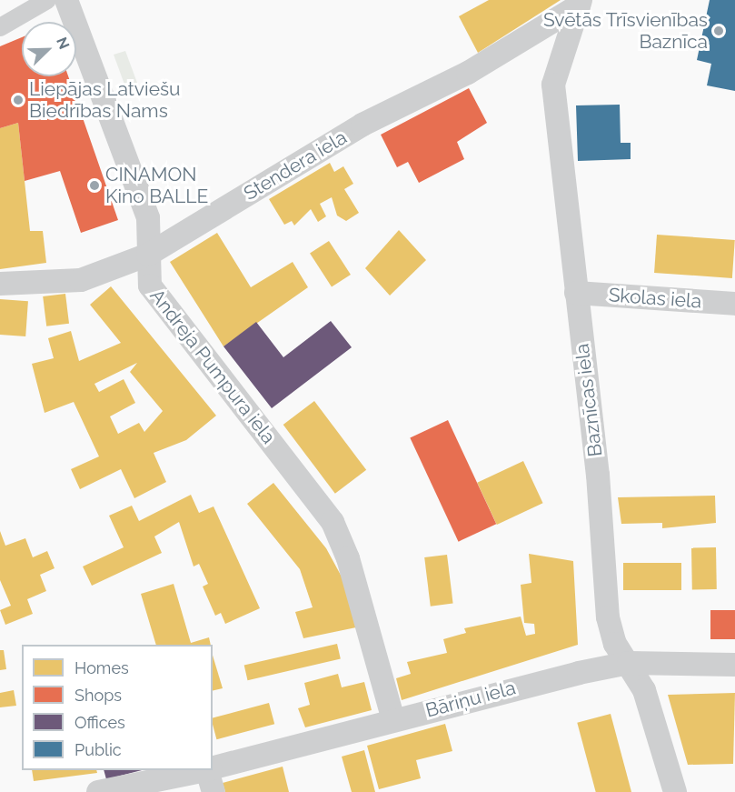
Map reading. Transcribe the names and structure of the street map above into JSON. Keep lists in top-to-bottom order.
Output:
{
  "streets": {
    "street": [
      "Stendera iela",
      "Skolas iela",
      "Andreja Pumpura iela",
      "Baznīcas iela",
      "Bāriņu iela"
    ]
  },
  "crossings": [
    ["Stendera iela", "Andreja Pumpura iela"],
    ["Stendera iela", "Baznīcas iela"],
    ["Skolas iela", "Baznīcas iela"],
    ["Andreja Pumpura iela", "Bāriņu iela"],
    ["Baznīcas iela", "Bāriņu iela"]
  ],
  "places": ["Svētās Trīsvienības Baznīca", "Liepājas Latviešu Biedrības Nams", "CINAMON Kino BALLE"],
  "legend": [
    "Homes",
    "Shops",
    "Offices",
    "Public"
  ],
  "north": "top right"
}
